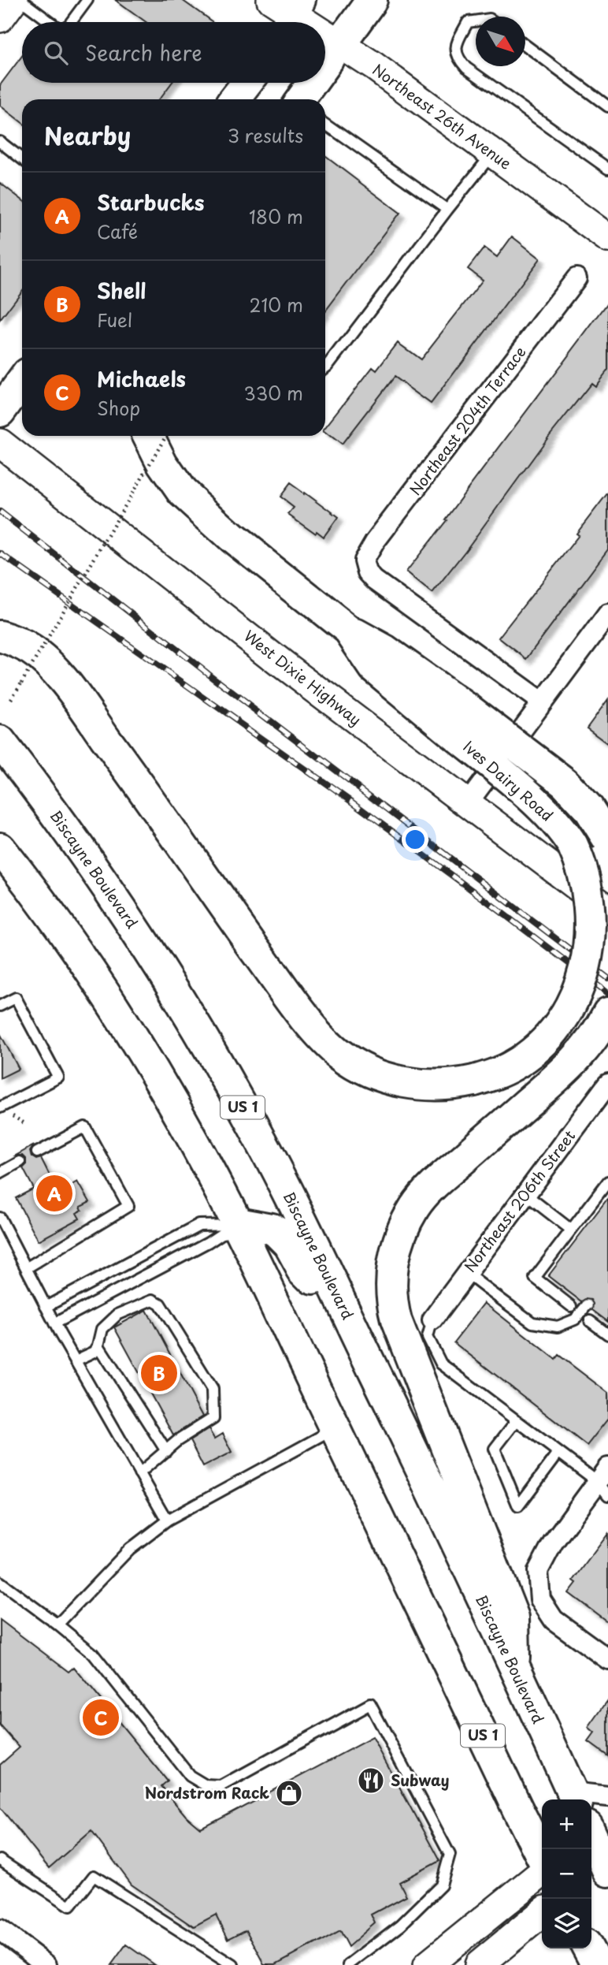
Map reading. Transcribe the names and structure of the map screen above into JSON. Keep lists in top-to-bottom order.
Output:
{
  "streets": {
    "main road": [
      "Northeast 26th Avenue",
      "West Dixie Highway",
      "Ives Dairy Road",
      "Biscayne Boulevard",
      "US 1"
    ],
    "street": ["Northeast 204th Terrace", "Northeast 206th Street"]
  },
  "places": {
    "restaurant": ["Subway"],
    "shop": ["Nordstrom Rack"]
  },
  "north": "bottom right",
  "page": {
    "search": "Search here",
    "heading": ["Nearby", "3 results"],
    "list": [
      {
        "mark": "A",
        "name": "Starbucks",
        "note": "Café",
        "value": "180 m"
      },
      {
        "mark": "B",
        "name": "Shell",
        "note": "Fuel",
        "value": "210 m"
      },
      {
        "mark": "C",
        "name": "Michaels",
        "note": "Shop",
        "value": "330 m"
      }
    ],
    "pins": ["A", "B", "C"],
    "map_buttons": ["+", "−"]
  }
}
